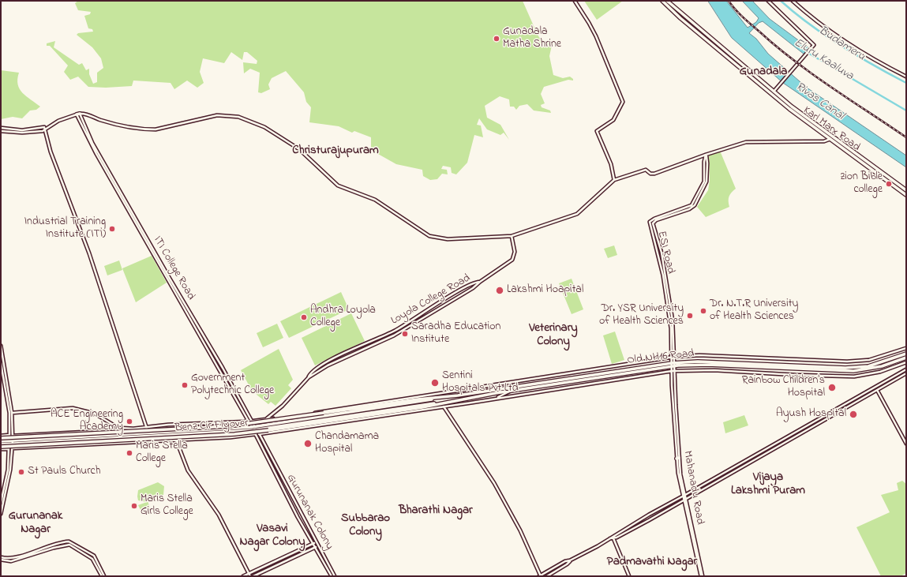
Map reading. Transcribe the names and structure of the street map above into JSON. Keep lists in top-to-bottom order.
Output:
{
  "streets": {
    "main road": ["Karl Marx Road", "Old NH16 Road", "Benz Cir Flyover"],
    "street": [
      "ESI Road",
      "ITI College Road",
      "Loyola College Road",
      "Mahanadu Road",
      "Gurunanak Colony"
    ]
  },
  "crossings": [
    ["ESI Road", "Old NH16 Road"],
    ["ESI Road", "Mahanadu Road"],
    ["Old NH16 Road", "Benz Cir Flyover"],
    ["Old NH16 Road", "Mahanadu Road"]
  ],
  "districts": [
    "Gunadala",
    "Christurajupuram",
    "Veterinary Colony",
    "Vijaya Lakshmi Puram",
    "Bharathi Nagar",
    "Gurunanak Nagar",
    "Subbarao Colony",
    "Vasavi Nagar Colony",
    "Padmavathi Nagar"
  ],
  "water": ["Budameru", "Eluru Kaaluva", "Rivas Canal"],
  "places": [
    "Gunadala Matha Shrine",
    "zion Bible college",
    "Industrial Training Institute (ITI)",
    "Lakshmi Hoapital",
    "Dr. N.T.R University of Health Sciences",
    "Dr. YSR University of Health Sciences",
    "Andhra Loyola College",
    "Saradha Education Institute",
    "Sentini Hospitals Pvt Ltd",
    "Government Polytechnic College",
    "Rainbow Children's Hospital",
    "Ayush Hospital",
    "ACE Engineering Academy",
    "Chandamama Hospital",
    "Maris Stella College",
    "St Pauls Church",
    "Maris Stella Girls College"
  ]
}
